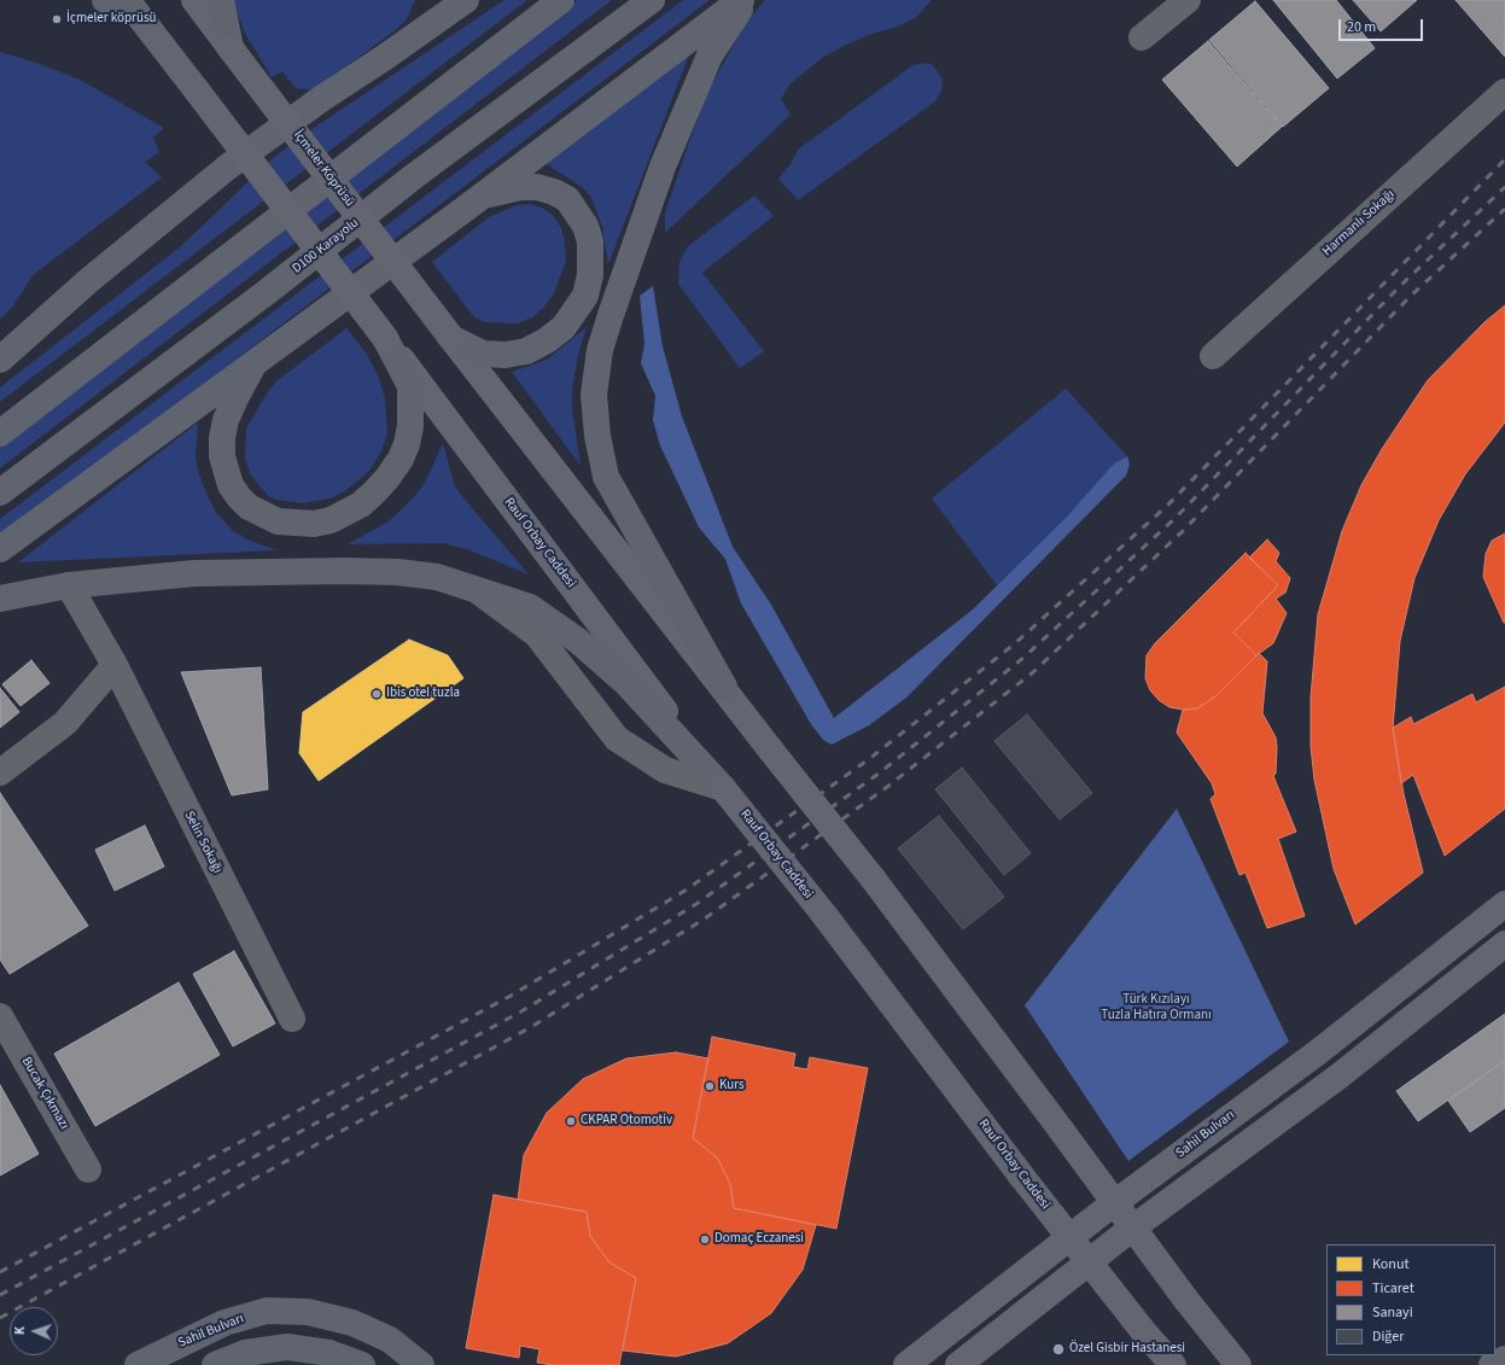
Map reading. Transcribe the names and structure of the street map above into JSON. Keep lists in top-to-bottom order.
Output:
{
  "streets": {
    "highway": ["D100 Karayolu", "Sahil Bulvarı"],
    "main road": ["İçmeler Köprüsü", "Rauf Orbay Caddesi"],
    "street": ["Harmanlı Sokağı", "Selin Sokağı", "Bucak Çıkmazı"]
  },
  "parks": ["Türk Kızılayı Tuzla Hatıra Ormanı"],
  "places": [
    "İçmeler köprüsü",
    "Ibis otel tuzla",
    "Kurs",
    "CKPAR Otomotiv",
    "Domaç Eczanesi",
    "Özel Gisbir Hastanesi"
  ],
  "legend": [
    "Konut",
    "Ticaret",
    "Sanayi",
    "Diğer"
  ],
  "scale_bar": "20 m",
  "north": "left"
}
